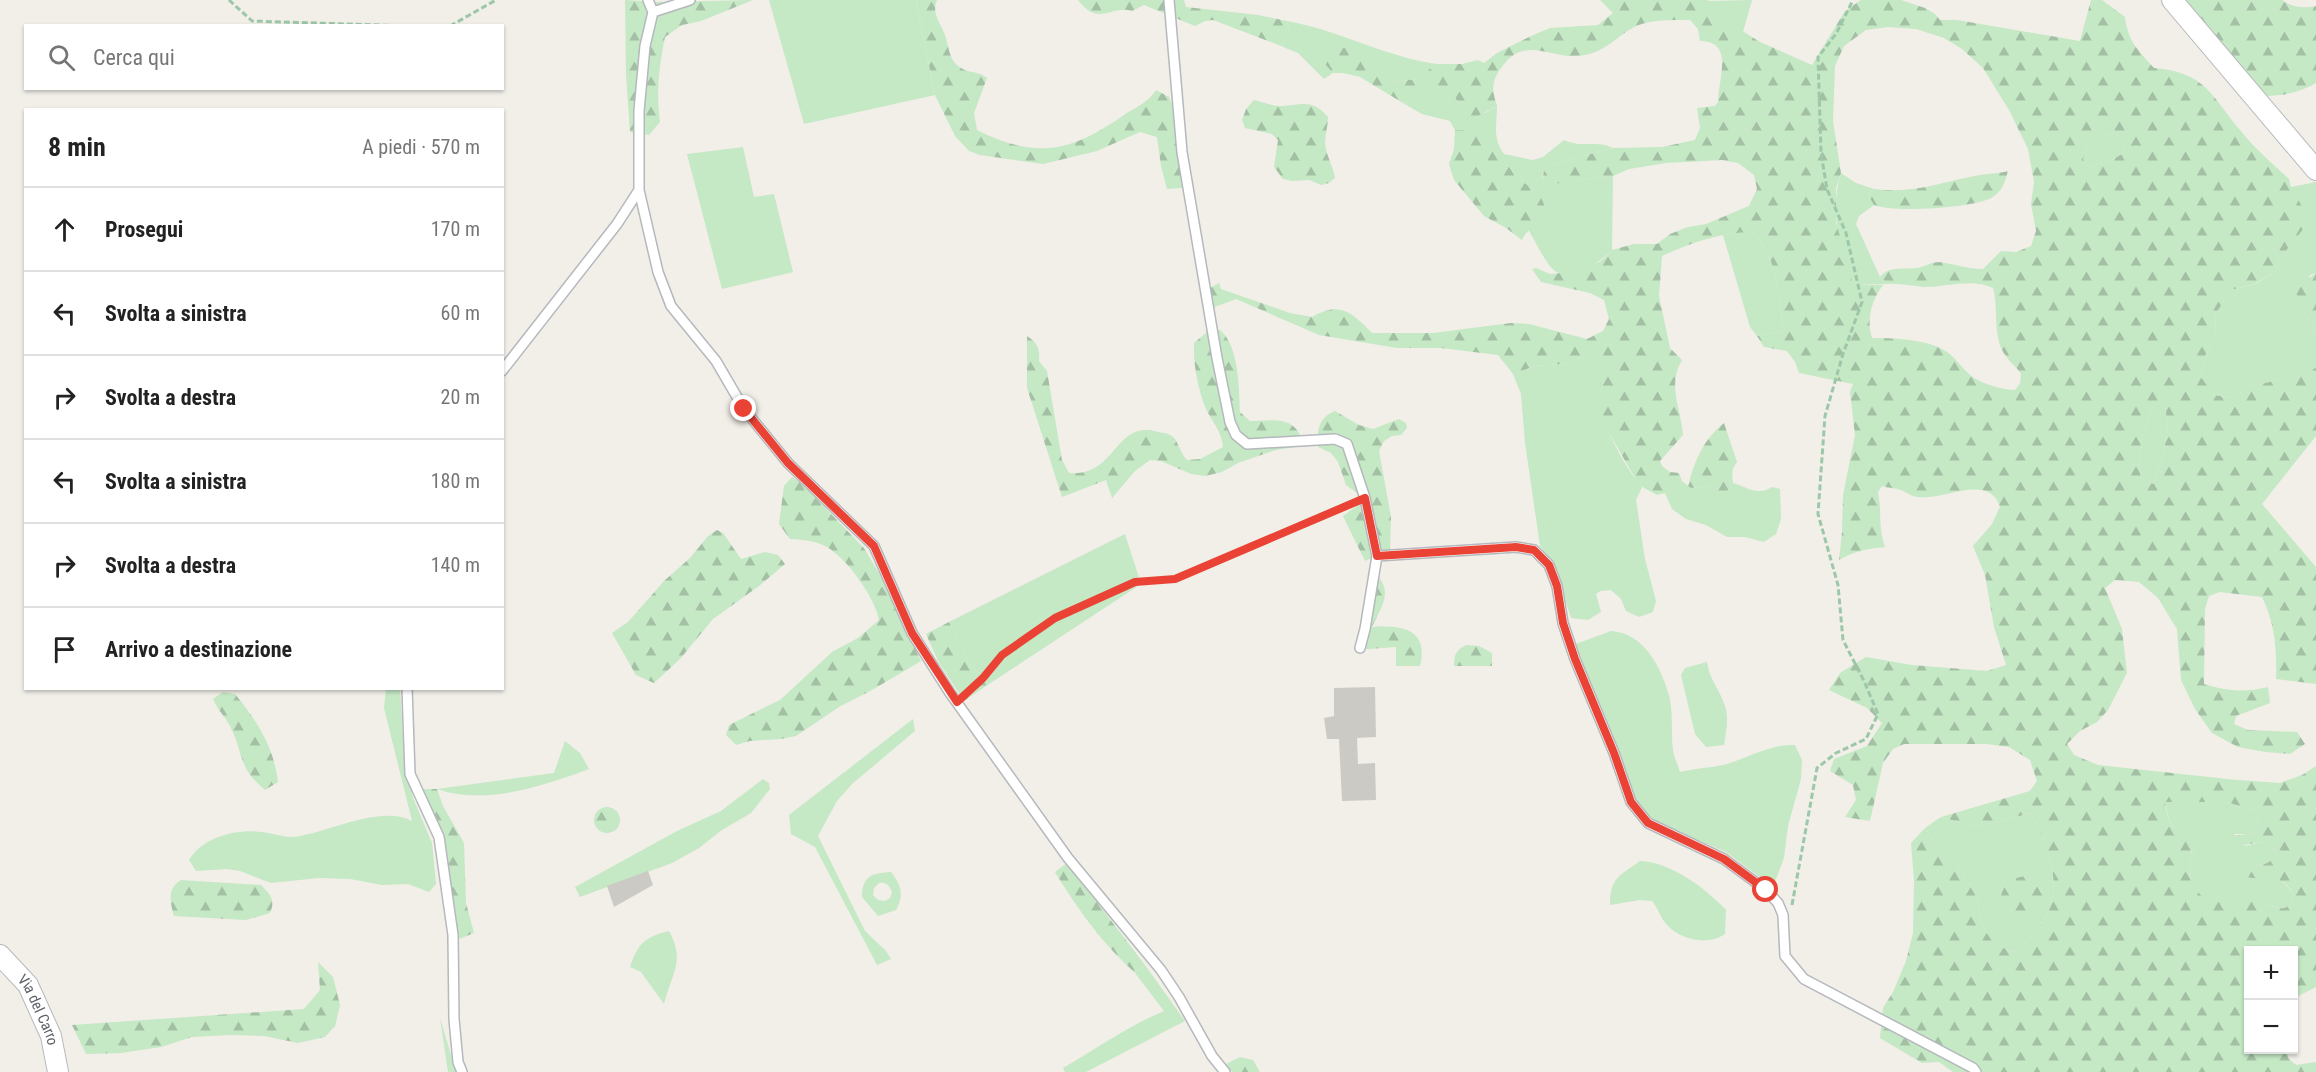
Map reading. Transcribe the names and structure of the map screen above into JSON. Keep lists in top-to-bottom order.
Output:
{
  "streets": {
    "street": ["Via del Carro"]
  },
  "page": {
    "search": "Cerca qui",
    "heading": ["8 min", "A piedi · 570 m"],
    "list": [
      ["Prosegui", "170 m"],
      ["Svolta a sinistra", "60 m"],
      ["Svolta a destra", "20 m"],
      ["Svolta a sinistra", "180 m"],
      ["Svolta a destra", "140 m"],
      "Arrivo a destinazione"
    ],
    "map_buttons": ["+", "−"]
  }
}
